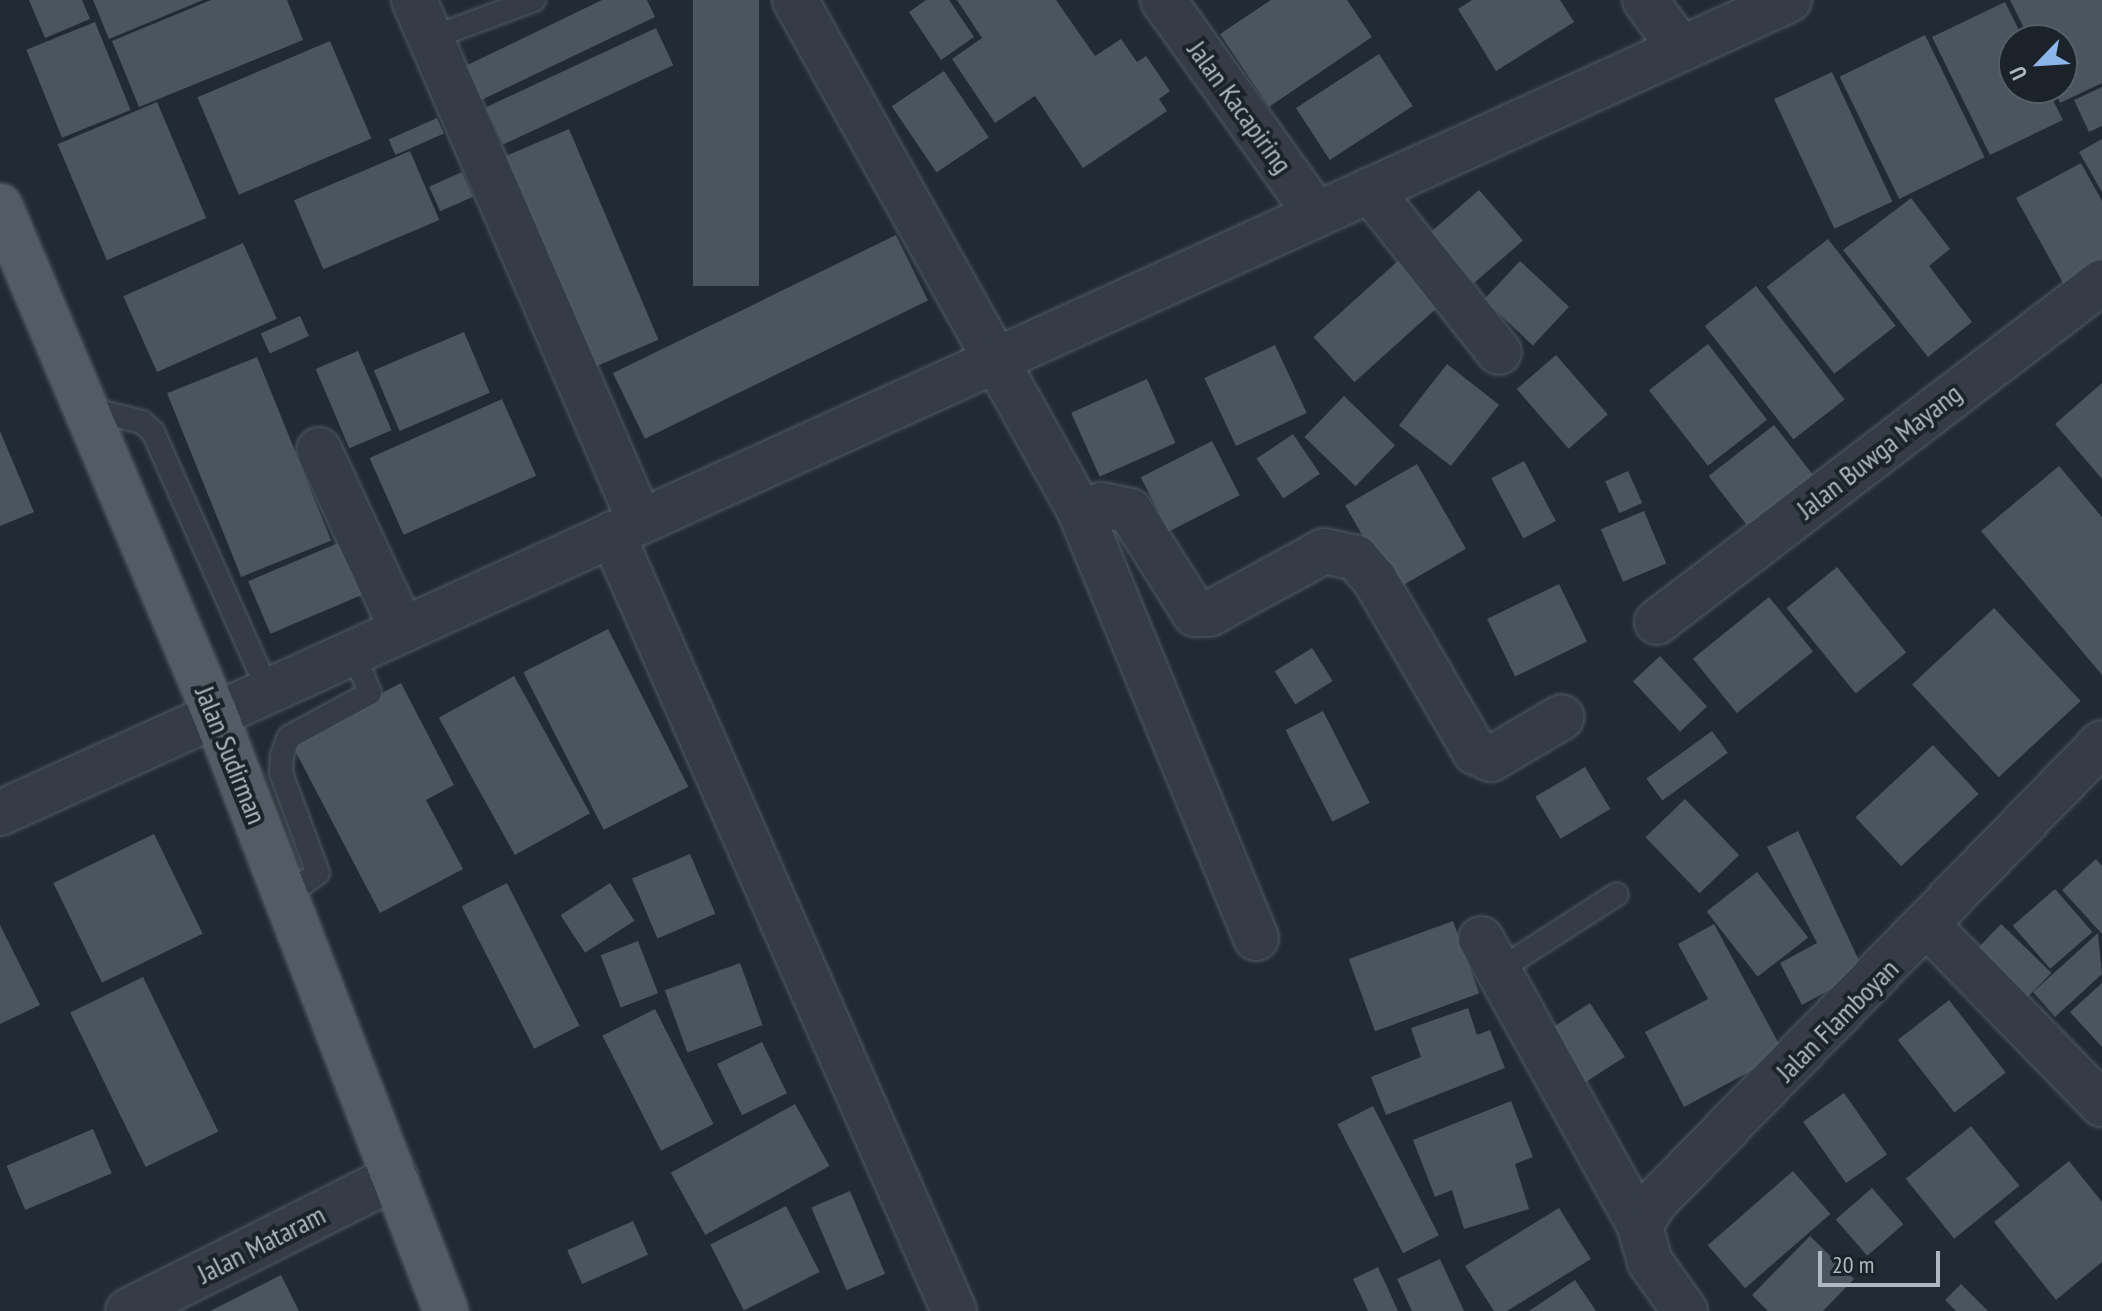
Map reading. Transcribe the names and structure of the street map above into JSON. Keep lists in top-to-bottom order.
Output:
{
  "streets": {
    "main road": ["Jalan Sudirman"],
    "street": [
      "Jalan Kacapiring",
      "Jalan Buwga Mayang",
      "Jalan Flamboyan",
      "Jalan Mataram"
    ]
  },
  "crossings": [
    ["Jalan Sudirman", "Jalan Mataram"]
  ],
  "scale_bar": "20 m",
  "north": "bottom left"
}
